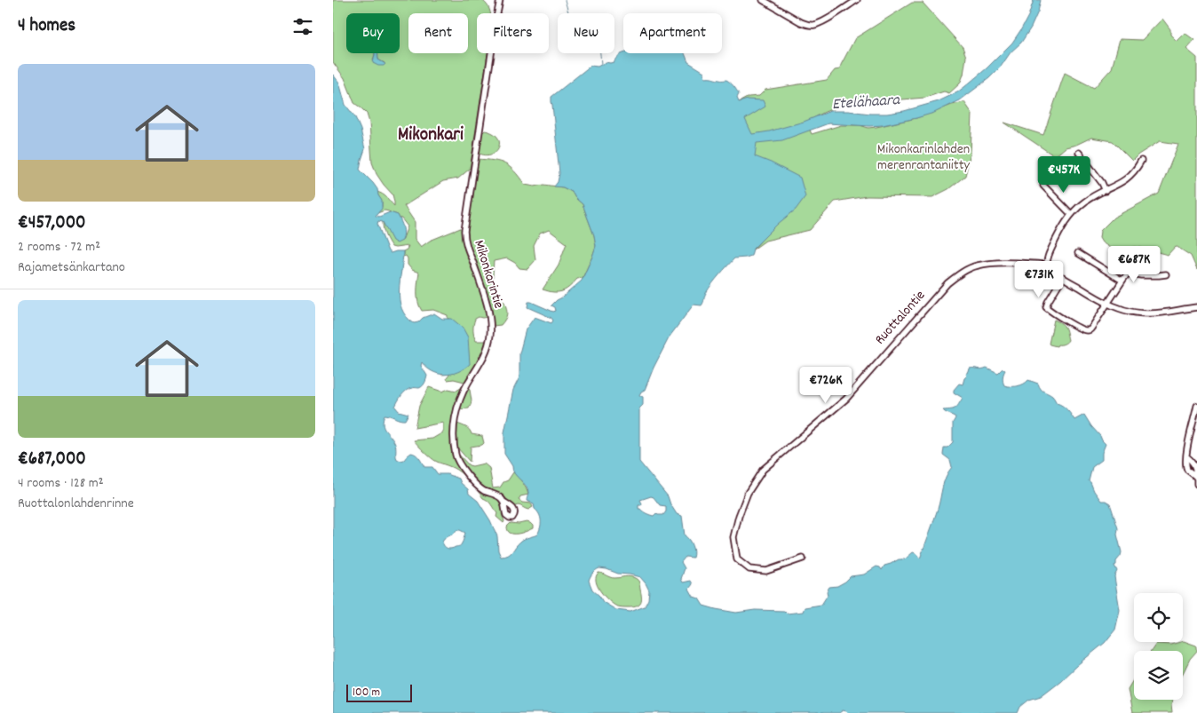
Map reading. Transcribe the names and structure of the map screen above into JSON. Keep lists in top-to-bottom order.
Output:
{
  "streets": {
    "street": ["Mikonkarintie", "Ruottalontie"]
  },
  "districts": ["Mikonkari"],
  "water": ["Etelähaara"],
  "parks": ["Mikonkarinlahden merenrantaniitty"],
  "scale_bar": "100 m",
  "page": {
    "heading": "4 homes",
    "chip": [
      "Buy",
      "Rent",
      "Filters",
      "New",
      "Apartment"
    ],
    "list": [
      {
        "name": "€457,000",
        "note": "2 rooms · 72 m² · Rajametsänkartano"
      },
      {
        "name": "€687,000",
        "note": "4 rooms · 128 m² · Ruottalonlahdenrinne"
      }
    ],
    "price": [
      "€457K",
      "€687K",
      "€731K",
      "€726K"
    ],
    "scale": "100 m"
  }
}
